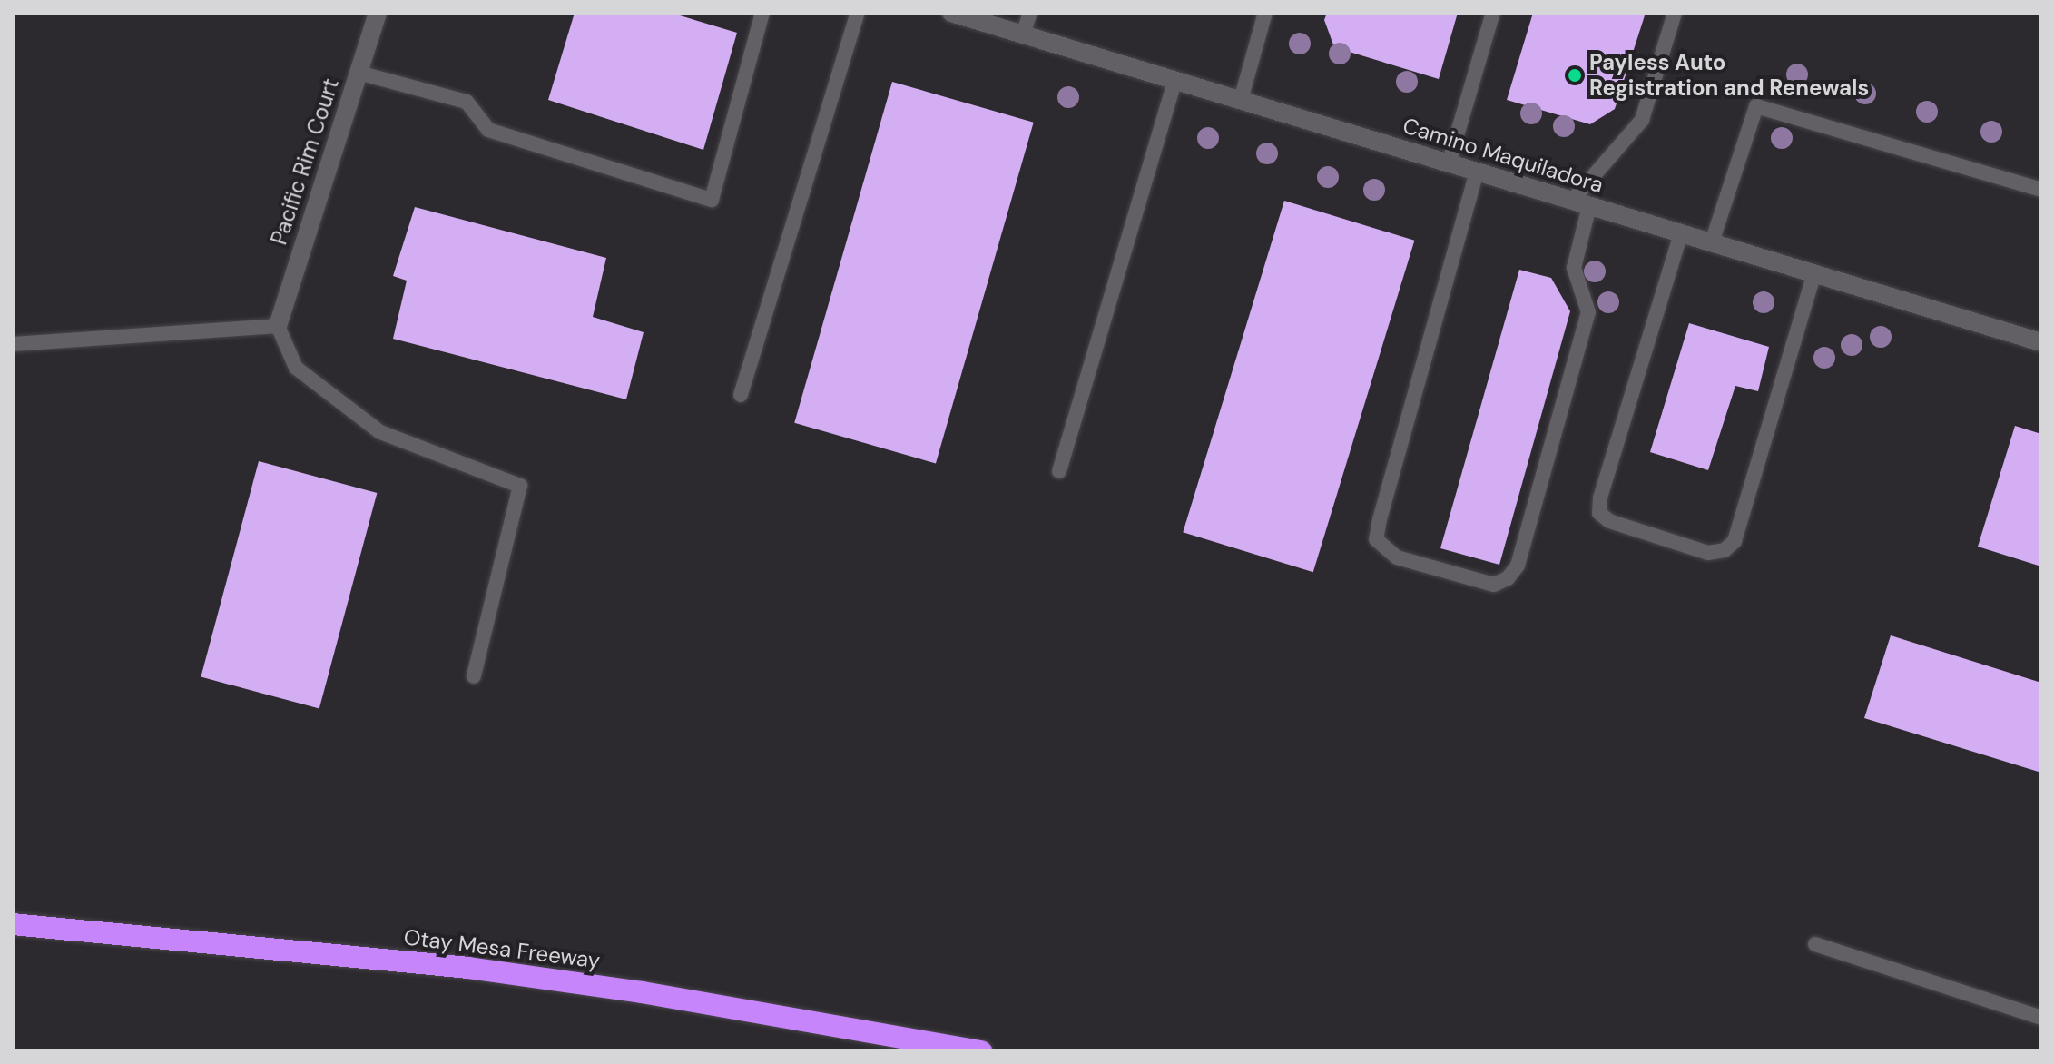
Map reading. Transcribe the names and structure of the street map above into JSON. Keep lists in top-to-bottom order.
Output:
{
  "streets": {
    "highway": ["Otay Mesa Freeway"],
    "street": ["Camino Maquiladora", "Pacific Rim Court"]
  },
  "places": ["Payless Auto Registration and Renewals"]
}
